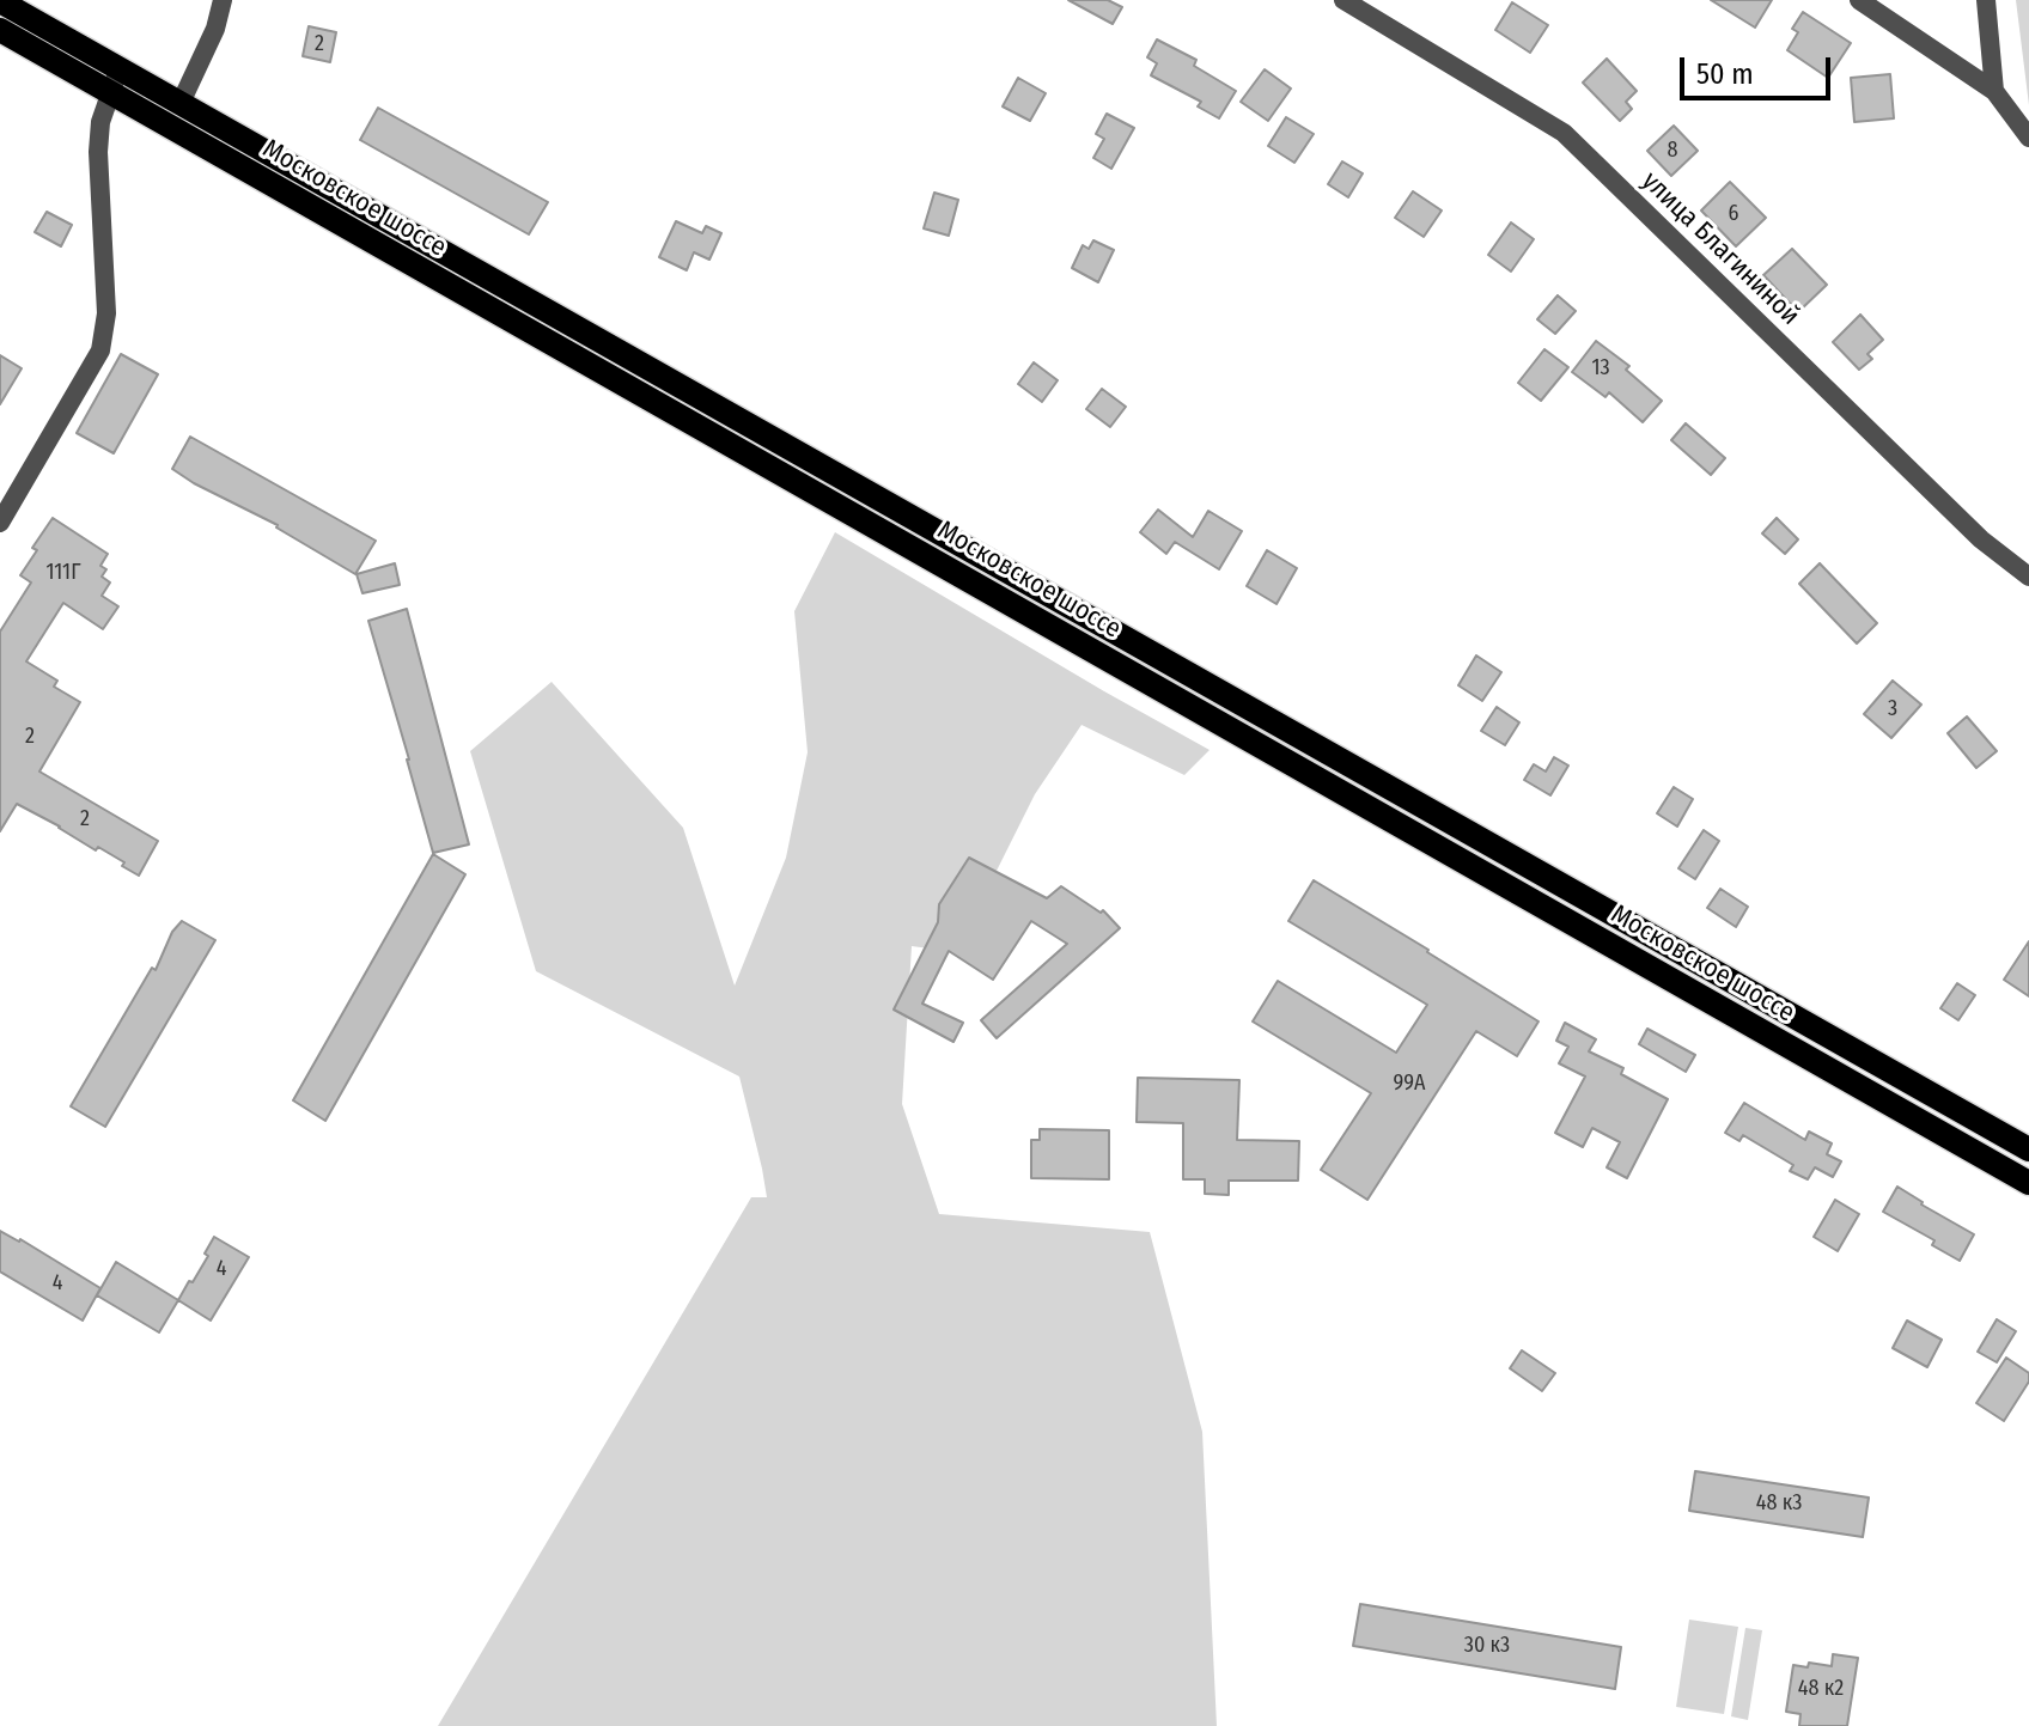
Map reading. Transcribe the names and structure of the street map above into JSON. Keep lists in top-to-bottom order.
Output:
{
  "streets": {
    "main road": ["Московское шоссе"],
    "street": ["улица Благининой"]
  },
  "house_numbers": [
    "2",
    "8",
    "6",
    "13",
    "111Г",
    "3",
    "2",
    "2",
    "99А",
    "4",
    "4",
    "48 к3",
    "30 к3",
    "48 к2"
  ],
  "scale_bar": "50 m"
}
